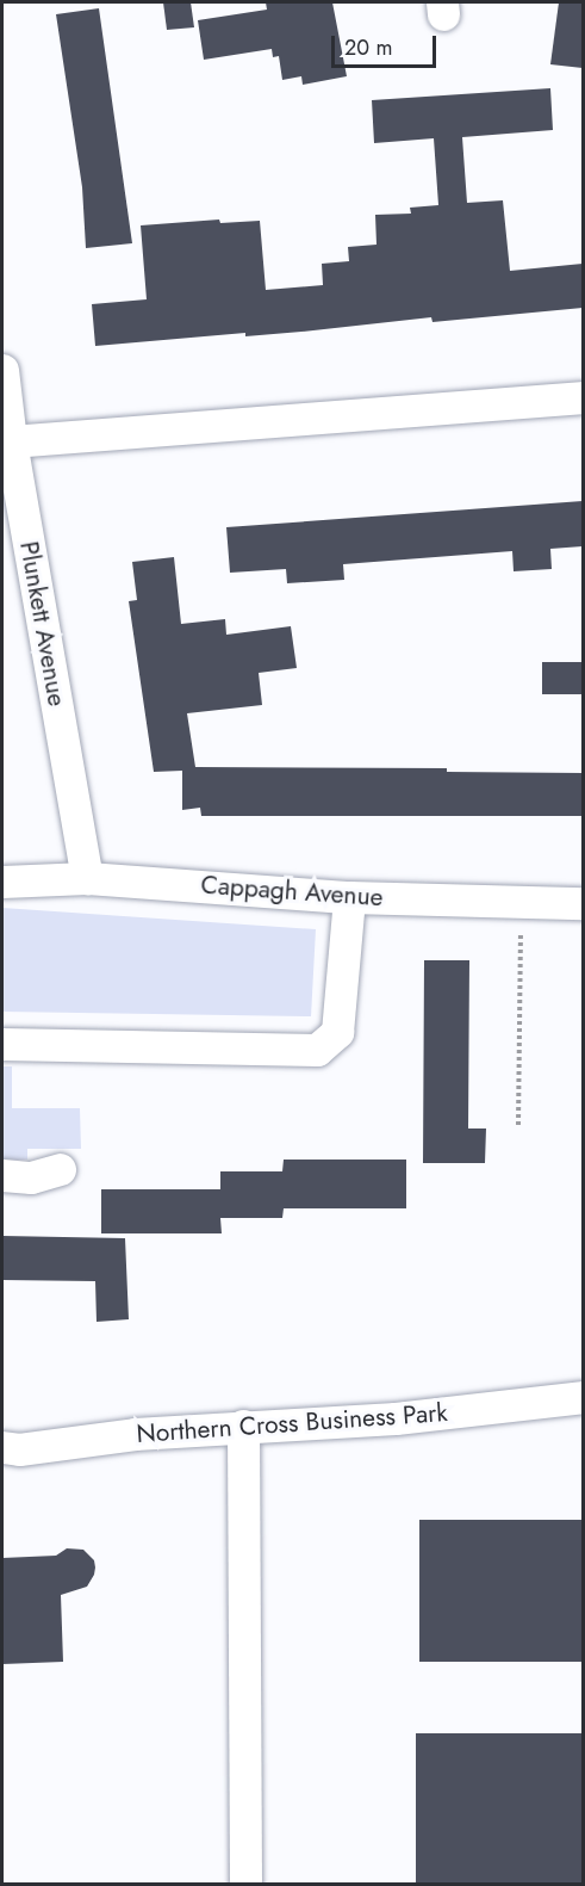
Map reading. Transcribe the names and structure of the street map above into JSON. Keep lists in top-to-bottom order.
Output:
{
  "streets": {
    "street": ["Plunkett Avenue", "Cappagh Avenue", "Northern Cross Business Park"]
  },
  "crossings": [
    ["Plunkett Avenue", "Cappagh Avenue"]
  ],
  "scale_bar": "20 m"
}
